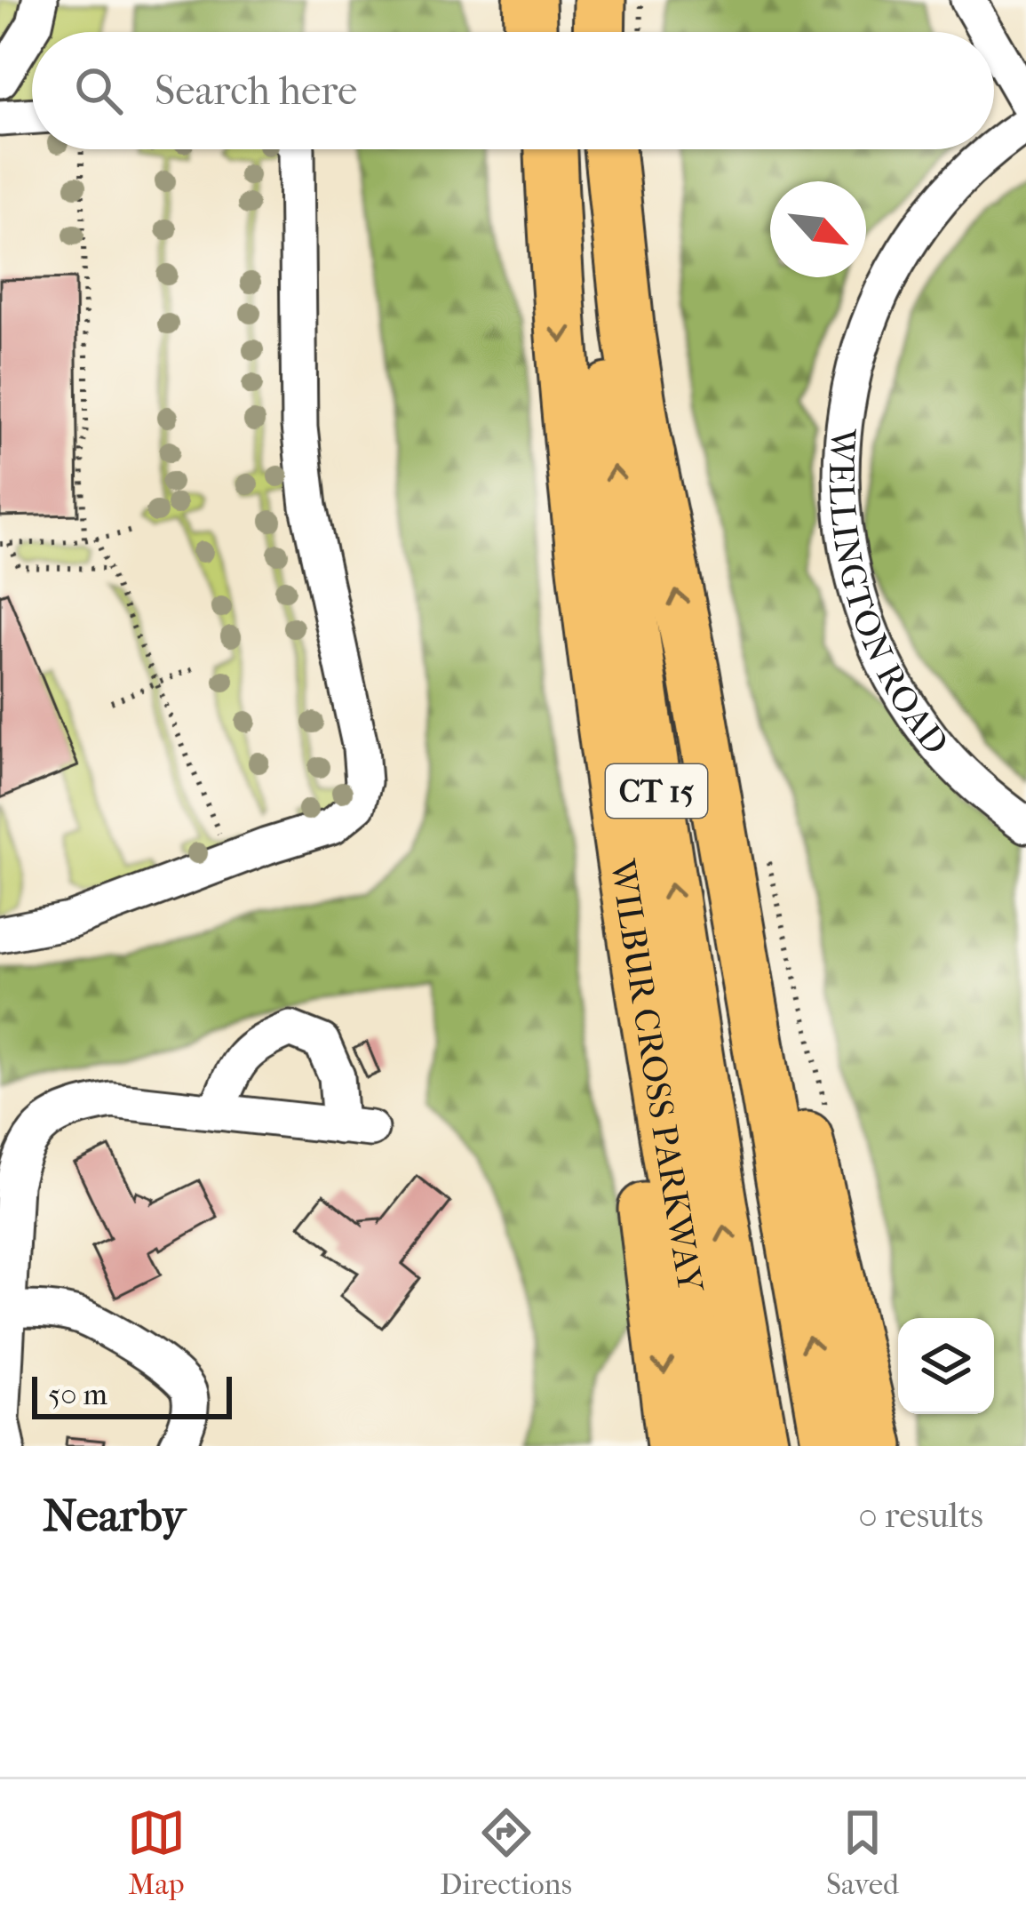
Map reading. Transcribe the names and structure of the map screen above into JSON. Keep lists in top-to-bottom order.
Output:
{
  "streets": {
    "highway": ["CT 15", "WILBUR CROSS PARKWAY"],
    "street": ["WELLINGTON ROAD"]
  },
  "scale_bar": "50 m",
  "north": "bottom right",
  "page": {
    "search": "Search here",
    "scale": "50 m",
    "heading": ["Nearby", "0 results"],
    "nav": ["Map", "Directions", "Saved"]
  }
}
